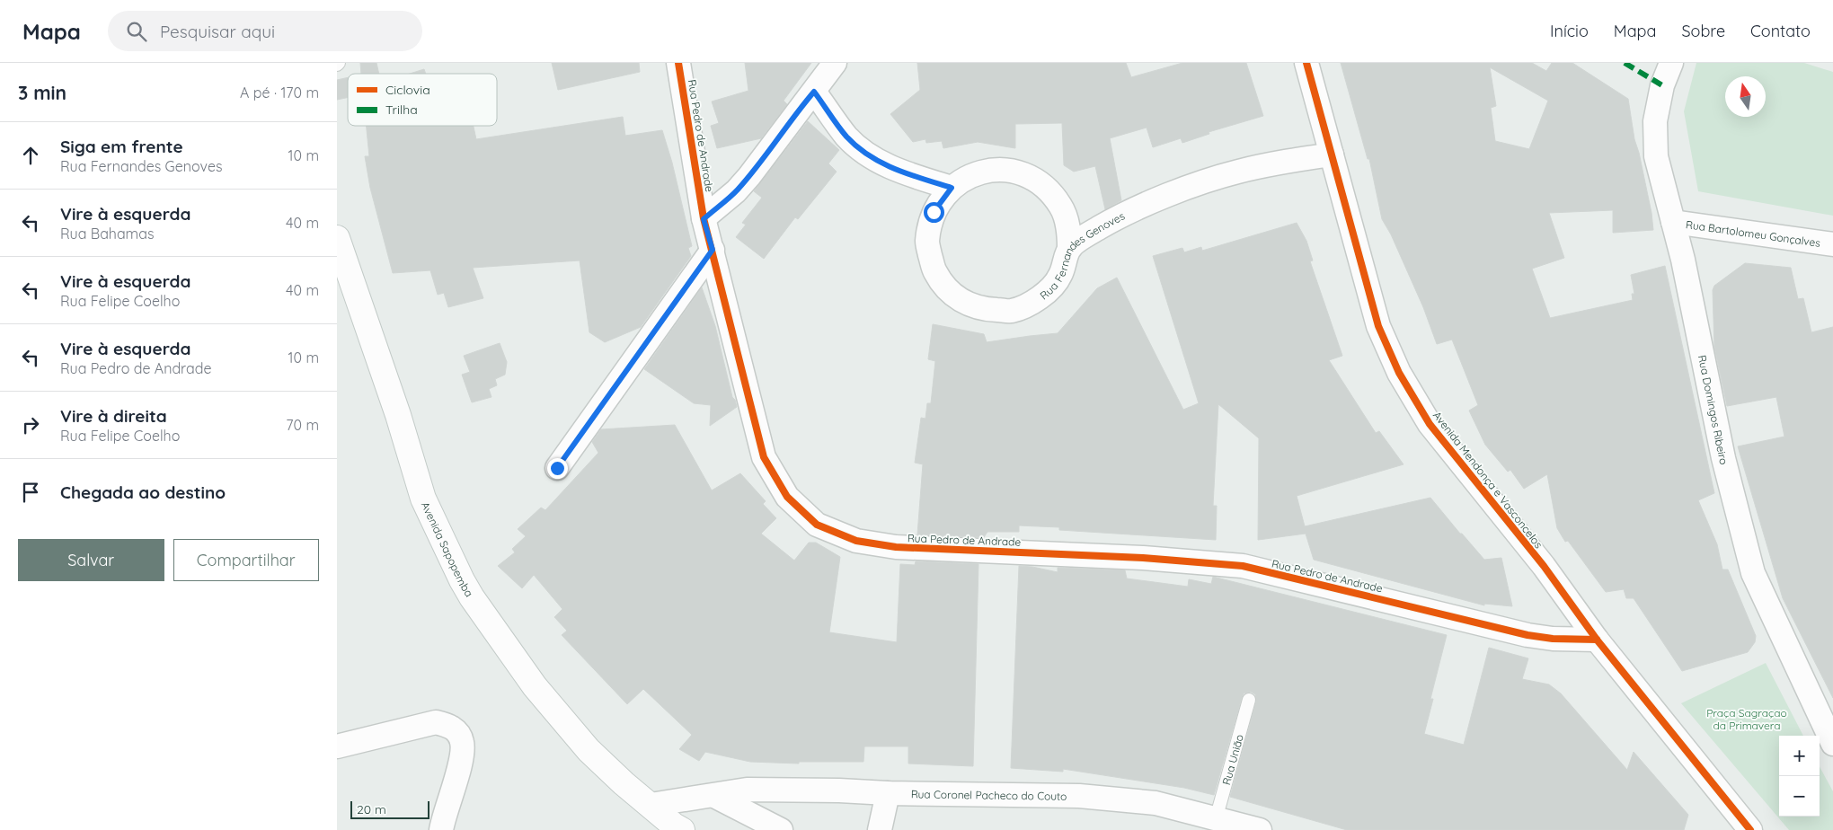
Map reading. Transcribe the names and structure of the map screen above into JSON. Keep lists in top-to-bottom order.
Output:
{
  "streets": {
    "main road": ["Avenida Sapopemba"],
    "street": [
      "Rua Pedro de Andrade",
      "Rua Bartolomeu Gonçalves",
      "Rua Fernandes Genoves",
      "Rua Domingos Ribeiro",
      "Avenida Mendonça e Vasconcelos",
      "Rua Coronel Pacheco do Couto"
    ],
    "lane": ["Rua União"]
  },
  "crossings": [
    ["Rua Pedro de Andrade", "Avenida Mendonça e Vasconcelos"],
    ["Rua Bartolomeu Gonçalves", "Rua Domingos Ribeiro"],
    ["Rua Fernandes Genoves", "Avenida Mendonça e Vasconcelos"],
    ["Rua União", "Rua Coronel Pacheco do Couto"]
  ],
  "parks": ["Praça Sagraçao da Primavera"],
  "legend": ["Ciclovia", "Trilha"],
  "scale_bar": "20 m",
  "north": "top",
  "page": {
    "header": "Mapa",
    "search": "Pesquisar aqui",
    "nav": [
      "Início",
      "Mapa",
      "Sobre",
      "Contato"
    ],
    "heading": ["3 min", "A pé · 170 m"],
    "list": [
      ["Siga em frente", "Rua Fernandes Genoves", "10 m"],
      ["Vire à esquerda", "Rua Bahamas", "40 m"],
      ["Vire à esquerda", "Rua Felipe Coelho", "40 m"],
      ["Vire à esquerda", "Rua Pedro de Andrade", "10 m"],
      ["Vire à direita", "Rua Felipe Coelho", "70 m"],
      "Chegada ao destino"
    ],
    "buttons": ["Salvar", "Compartilhar"],
    "map_buttons": ["+", "−"],
    "scale": "20 m"
  }
}
